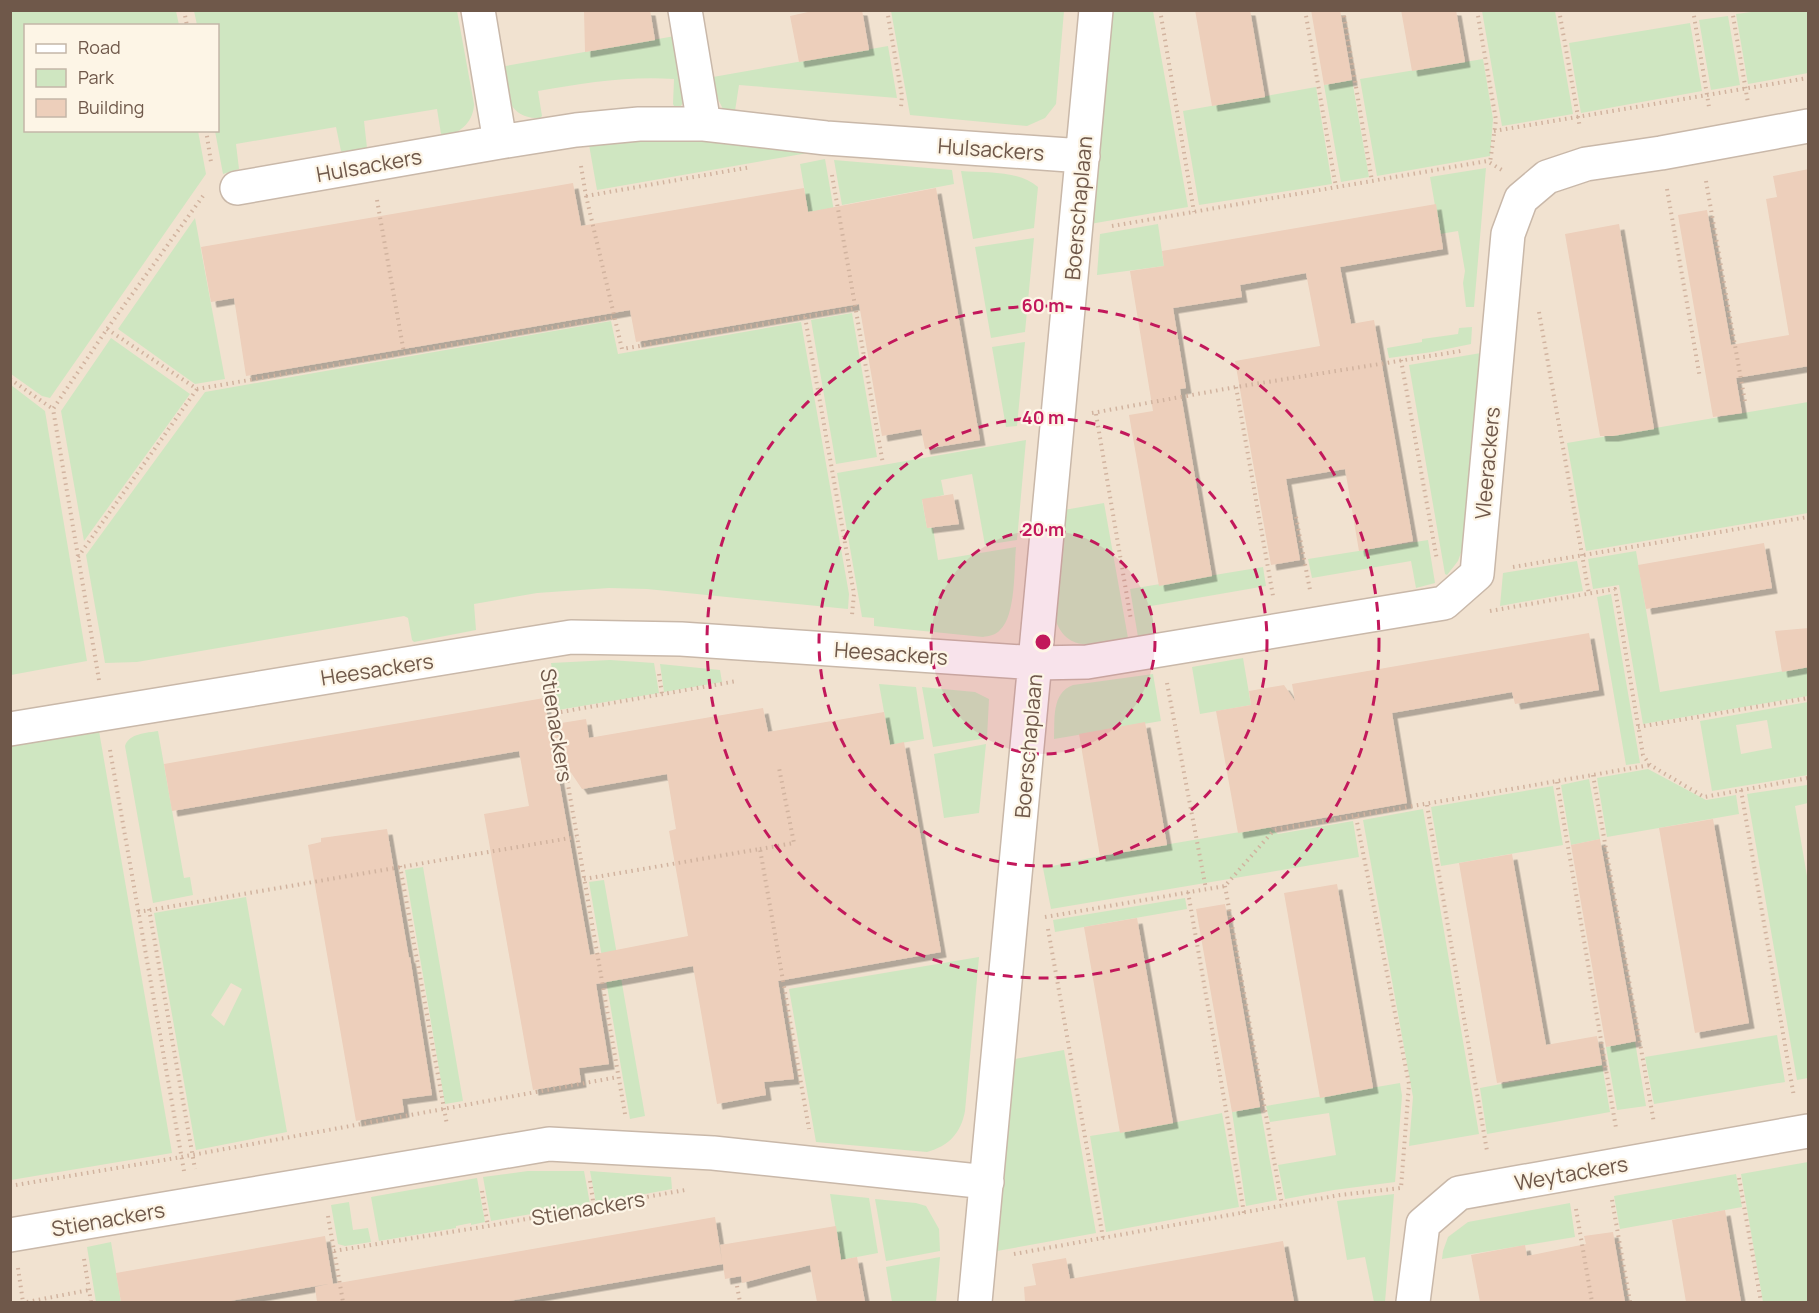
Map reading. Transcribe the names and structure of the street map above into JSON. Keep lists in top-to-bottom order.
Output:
{
  "streets": {
    "street": [
      "Hulsackers",
      "Boerschaplaan",
      "Vleerackers",
      "Heesackers",
      "Stienackers",
      "Weytackers"
    ]
  },
  "crossings": [
    ["Hulsackers", "Boerschaplaan"],
    ["Boerschaplaan", "Heesackers"],
    ["Boerschaplaan", "Stienackers"],
    ["Heesackers", "Stienackers"]
  ],
  "legend": ["Road", "Park", "Building"],
  "rings": ["60 m", "40 m", "20 m"]
}
